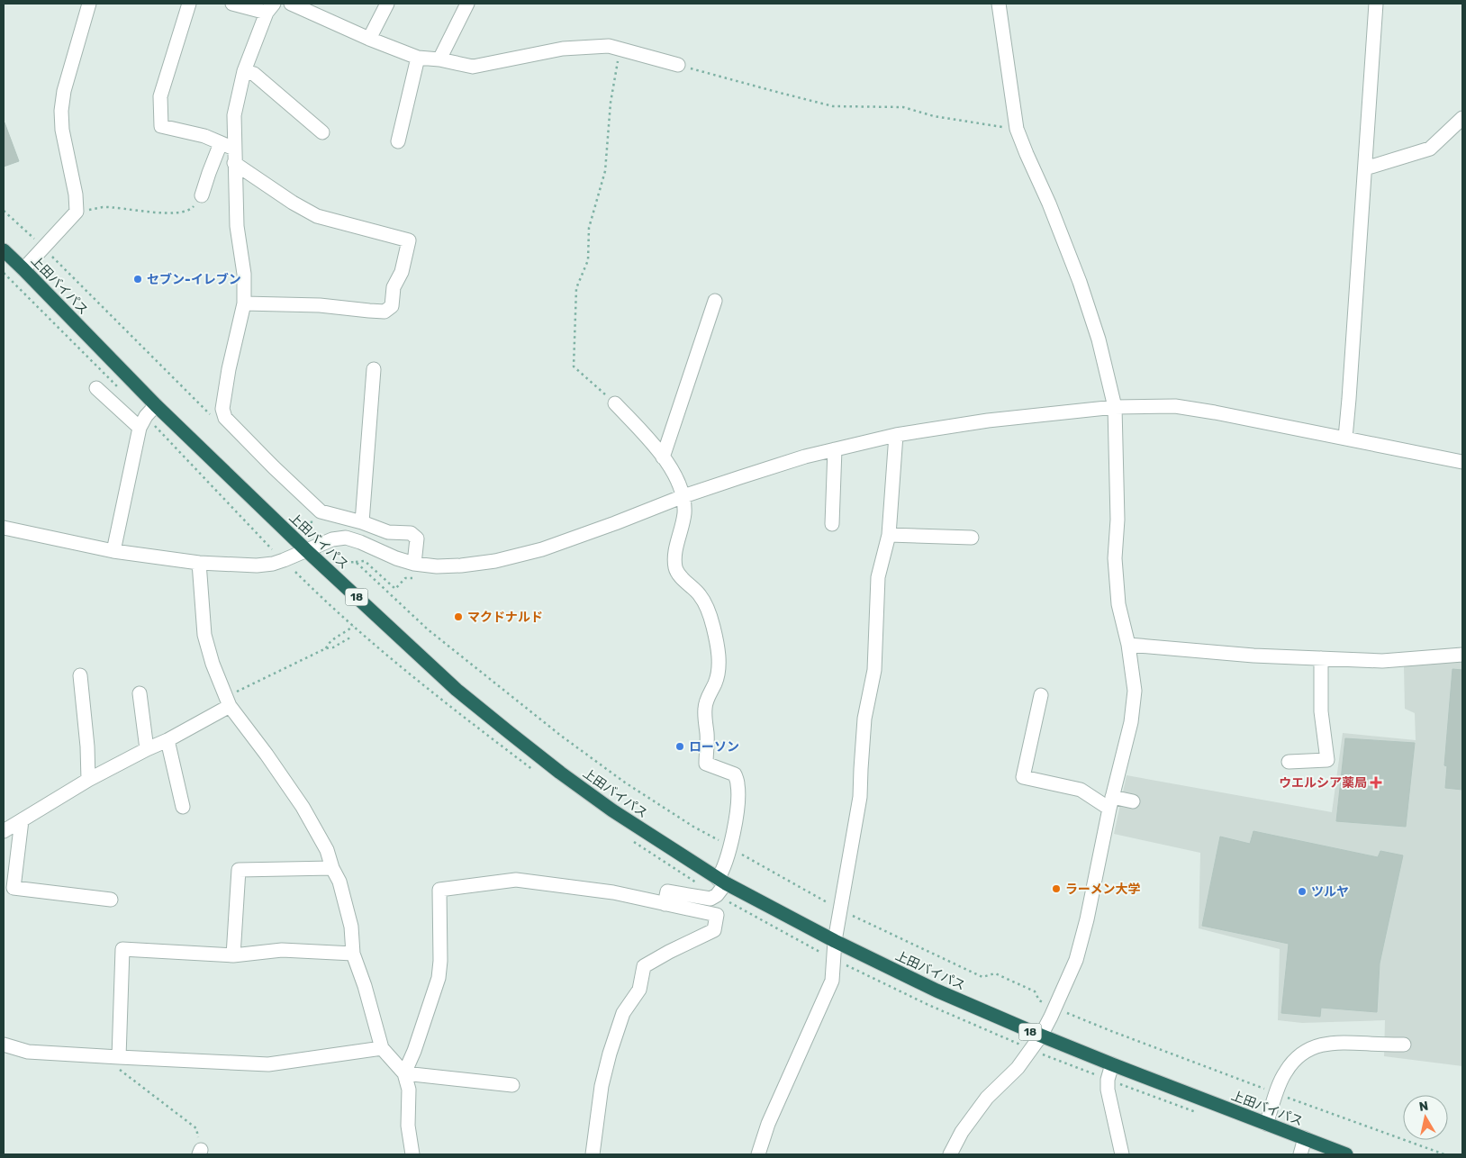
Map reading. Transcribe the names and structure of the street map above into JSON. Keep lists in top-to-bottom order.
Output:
{
  "streets": {
    "highway": ["上田バイパス", "18"]
  },
  "places": {
    "other": [
      "セブン-イレブン",
      "マクドナルド",
      "ローソン",
      "ラーメン大学",
      "ツルヤ"
    ],
    "health": ["ウエルシア薬局"]
  },
  "north": "top"
}
